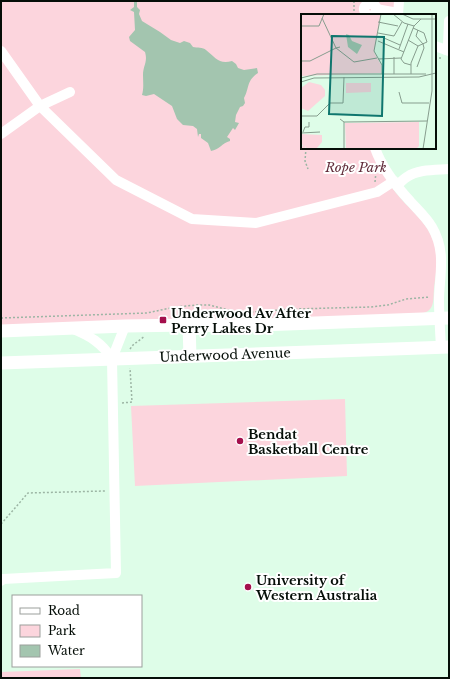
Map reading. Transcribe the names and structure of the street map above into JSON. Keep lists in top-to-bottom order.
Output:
{
  "streets": {
    "main road": ["Underwood Avenue"]
  },
  "parks": ["Rope Park"],
  "places": {
    "transit": ["Underwood Av After Perry Lakes Dr"],
    "other": ["Bendat Basketball Centre", "University of Western Australia"]
  },
  "legend": ["Road", "Park", "Water"]
}
